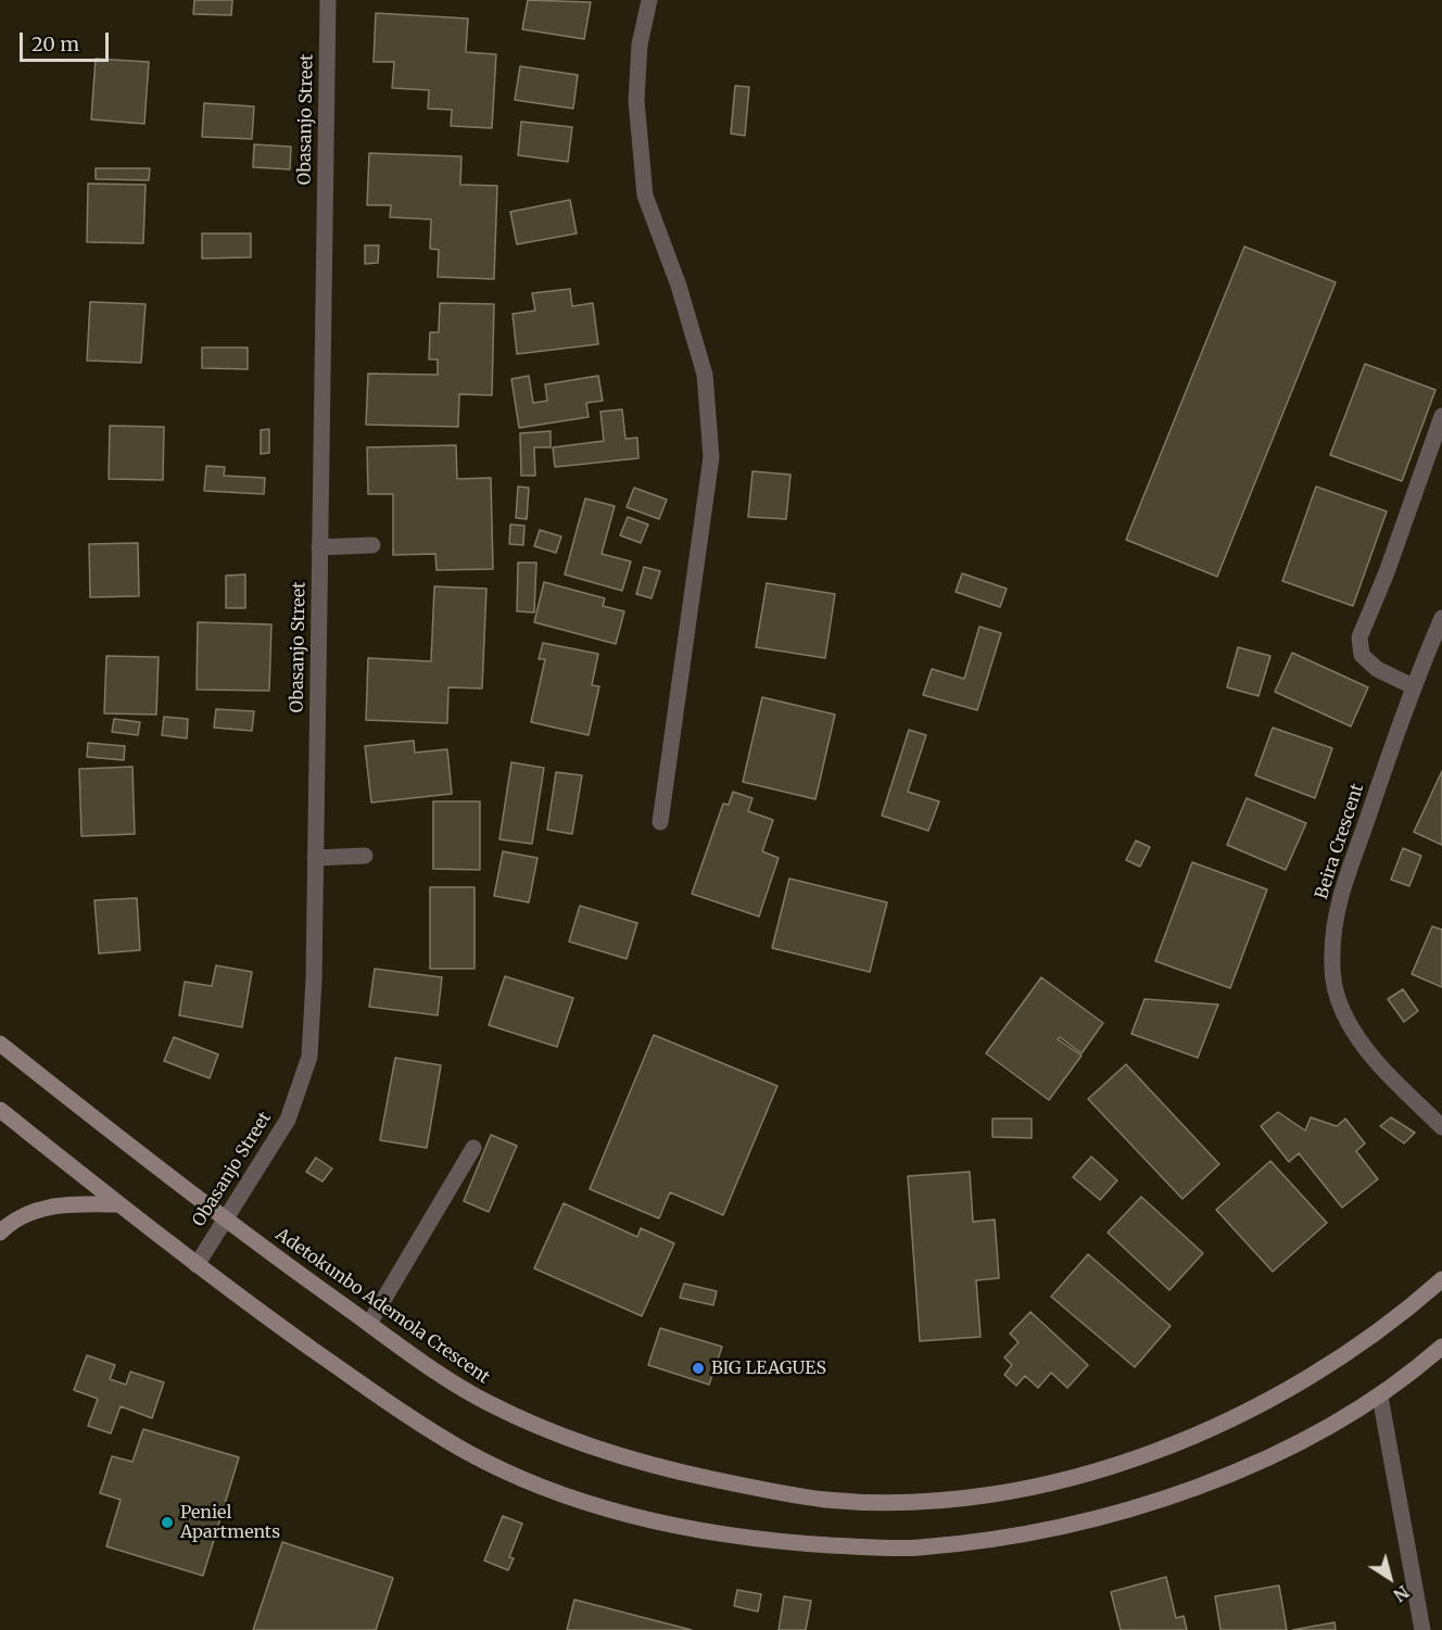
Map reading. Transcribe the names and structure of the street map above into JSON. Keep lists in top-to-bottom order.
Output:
{
  "streets": {
    "main road": ["Adetokunbo Ademola Crescent"],
    "street": ["Obasanjo Street", "Beira Crescent"]
  },
  "crossings": [
    ["Obasanjo Street", "Adetokunbo Ademola Crescent"]
  ],
  "places": ["BIG LEAGUES", "Peniel Apartments"],
  "scale_bar": "20 m",
  "north": "bottom right"
}
